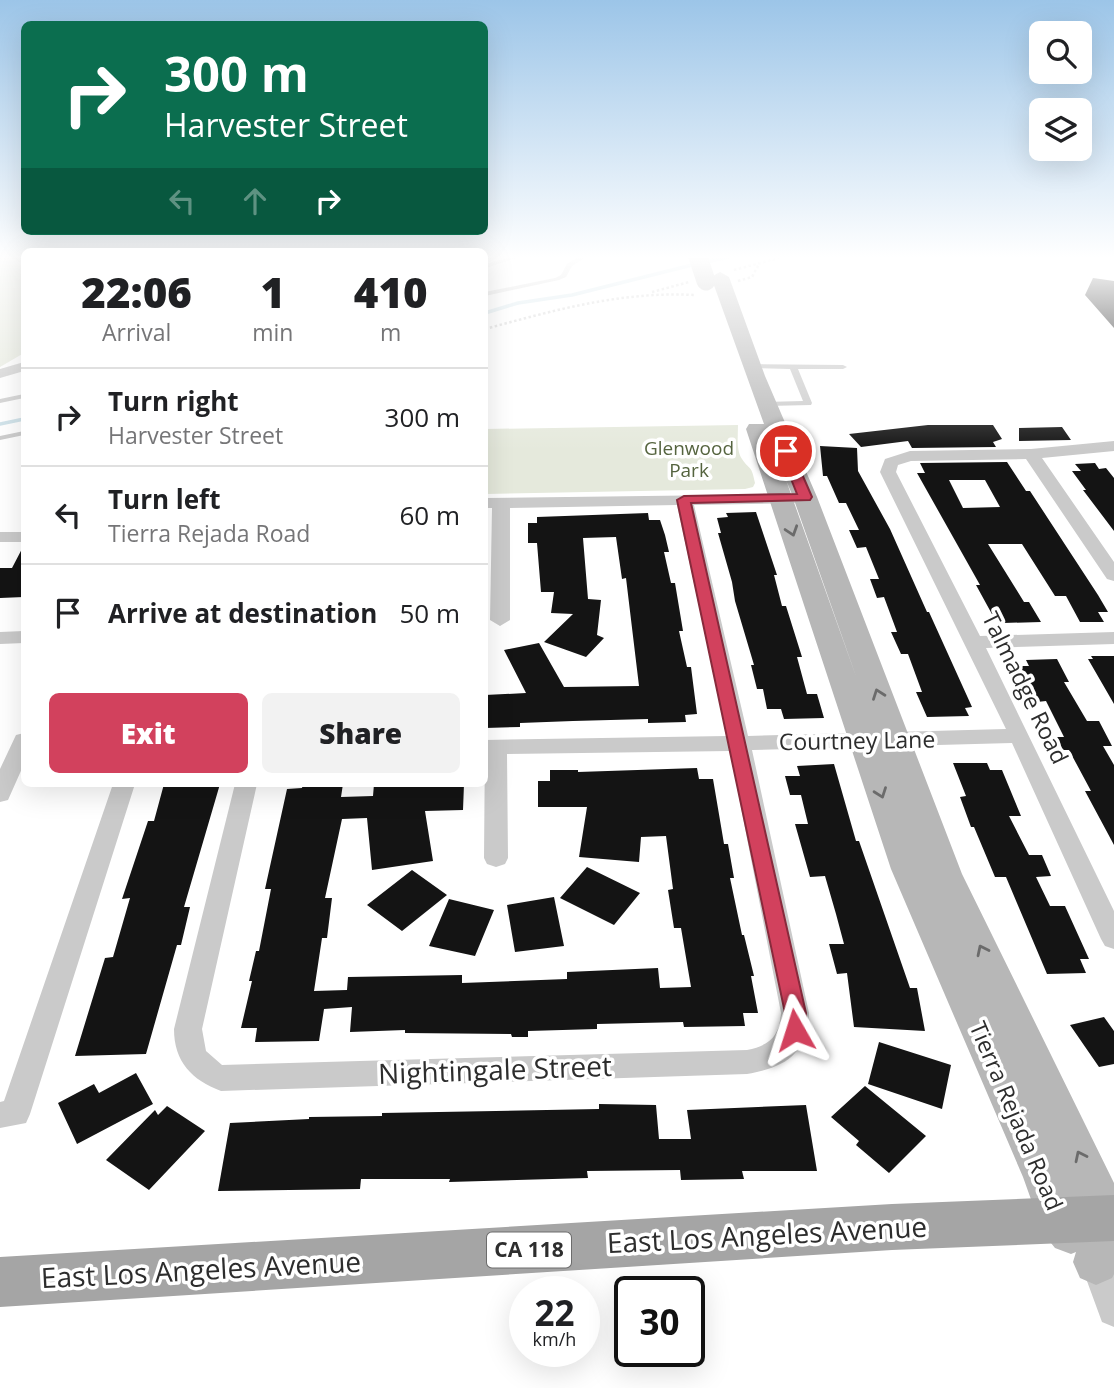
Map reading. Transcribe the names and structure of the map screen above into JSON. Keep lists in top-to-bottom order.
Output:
{
  "streets": {
    "main road": ["Tierra Rejada Road", "East Los Angeles Avenue", "CA 118"],
    "street": ["Talmadge Road", "Courtney Lane", "Nightingale Street"]
  },
  "crossings": [
    ["Talmadge Road", "Courtney Lane"],
    ["Courtney Lane", "Nightingale Street"],
    ["Courtney Lane", "Tierra Rejada Road"],
    ["Tierra Rejada Road", "East Los Angeles Avenue"]
  ],
  "parks": ["Glenwood Park"],
  "page": {
    "turn": ["300 m", "Harvester Street"],
    "eta": [
      "22:06",
      "Arrival",
      "1",
      "min",
      "410",
      "m"
    ],
    "list": [
      {
        "name": "Turn right",
        "note": "Harvester Street",
        "value": "300 m"
      },
      {
        "name": "Turn left",
        "note": "Tierra Rejada Road",
        "value": "60 m"
      },
      {
        "name": "Arrive at destination",
        "value": "50 m"
      }
    ],
    "buttons": ["Exit", "Share"],
    "speed": "22 km/h",
    "limit": "30"
  }
}
